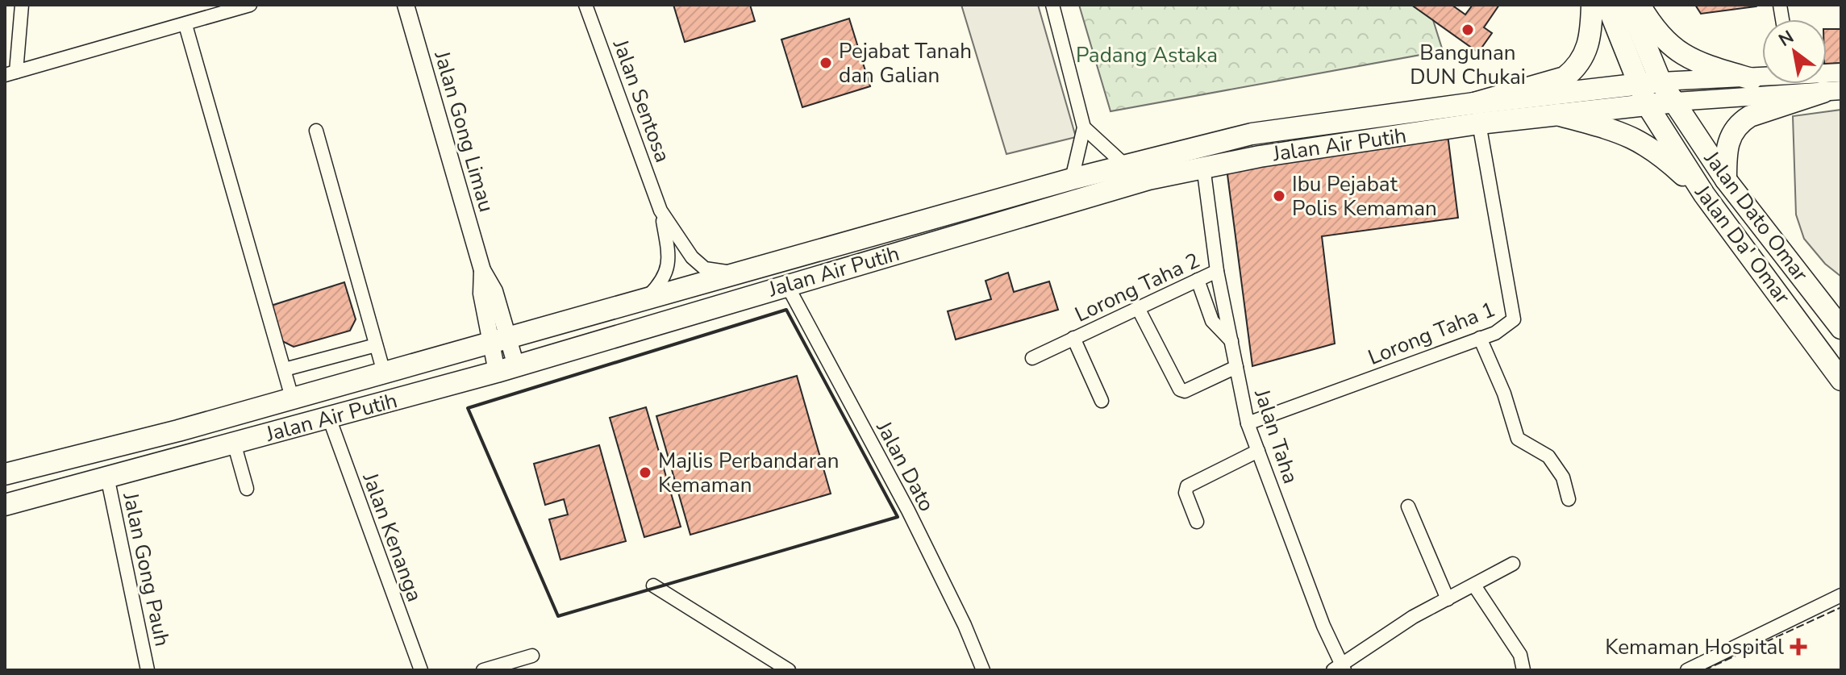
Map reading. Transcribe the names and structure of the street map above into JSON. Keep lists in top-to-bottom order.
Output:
{
  "streets": {
    "main road": ["Jalan Air Putih", "Jalan Dato Omar", "Jalan Da' Omar"],
    "street": [
      "Jalan Sentosa",
      "Jalan Gong Limau",
      "Lorong Taha 2",
      "Lorong Taha 1",
      "Jalan Taha",
      "Jalan Dato",
      "Jalan Kenanga",
      "Jalan Gong Pauh"
    ]
  },
  "crossings": [
    ["Jalan Gong Limau", "Jalan Air Putih"],
    ["Jalan Air Putih", "Jalan Dato Omar"],
    ["Jalan Air Putih", "Jalan Da' Omar"],
    ["Jalan Air Putih", "Lorong Taha 1"],
    ["Jalan Air Putih", "Jalan Taha"],
    ["Jalan Air Putih", "Jalan Dato"],
    ["Jalan Air Putih", "Jalan Kenanga"],
    ["Jalan Air Putih", "Jalan Gong Pauh"],
    ["Lorong Taha 2", "Jalan Taha"],
    ["Lorong Taha 1", "Jalan Taha"]
  ],
  "parks": ["Padang Astaka"],
  "places": {
    "other": [
      "Bangunan DUN Chukai",
      "Pejabat Tanah dan Galian",
      "Ibu Pejabat Polis Kemaman",
      "Majlis Perbandaran Kemaman"
    ],
    "health": ["Kemaman Hospital"]
  },
  "north": "top left"
}
